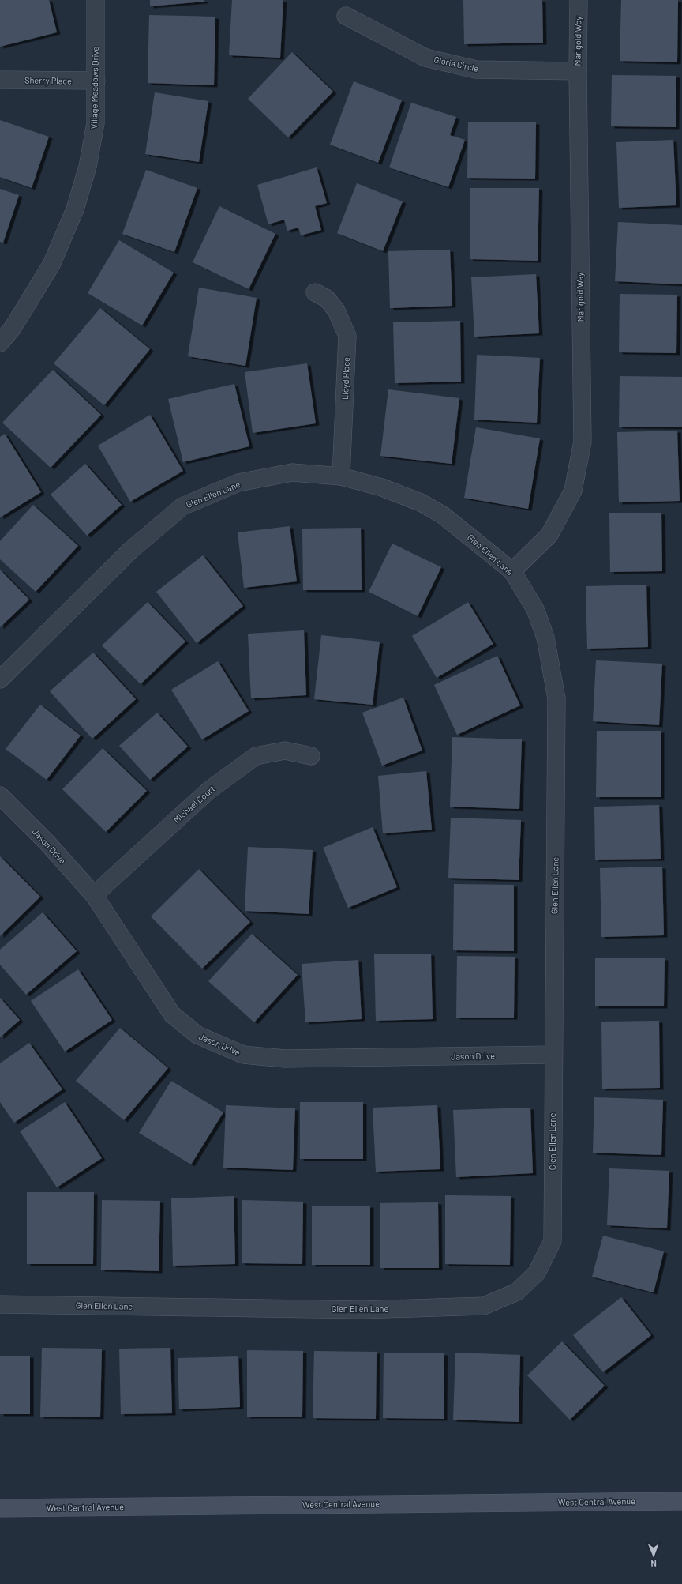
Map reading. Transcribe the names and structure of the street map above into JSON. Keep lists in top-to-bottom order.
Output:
{
  "streets": {
    "main road": ["West Central Avenue"],
    "street": [
      "Marigold Way",
      "Gloria Circle",
      "Sherry Place",
      "Village Meadows Drive",
      "Lloyd Place",
      "Glen Ellen Lane",
      "Michael Court",
      "Jason Drive"
    ]
  },
  "crossings": [
    ["Marigold Way", "Gloria Circle"],
    ["Marigold Way", "Glen Ellen Lane"],
    ["Sherry Place", "Village Meadows Drive"],
    ["Lloyd Place", "Glen Ellen Lane"],
    ["Glen Ellen Lane", "Jason Drive"],
    ["Michael Court", "Jason Drive"]
  ],
  "north": "bottom"
}
